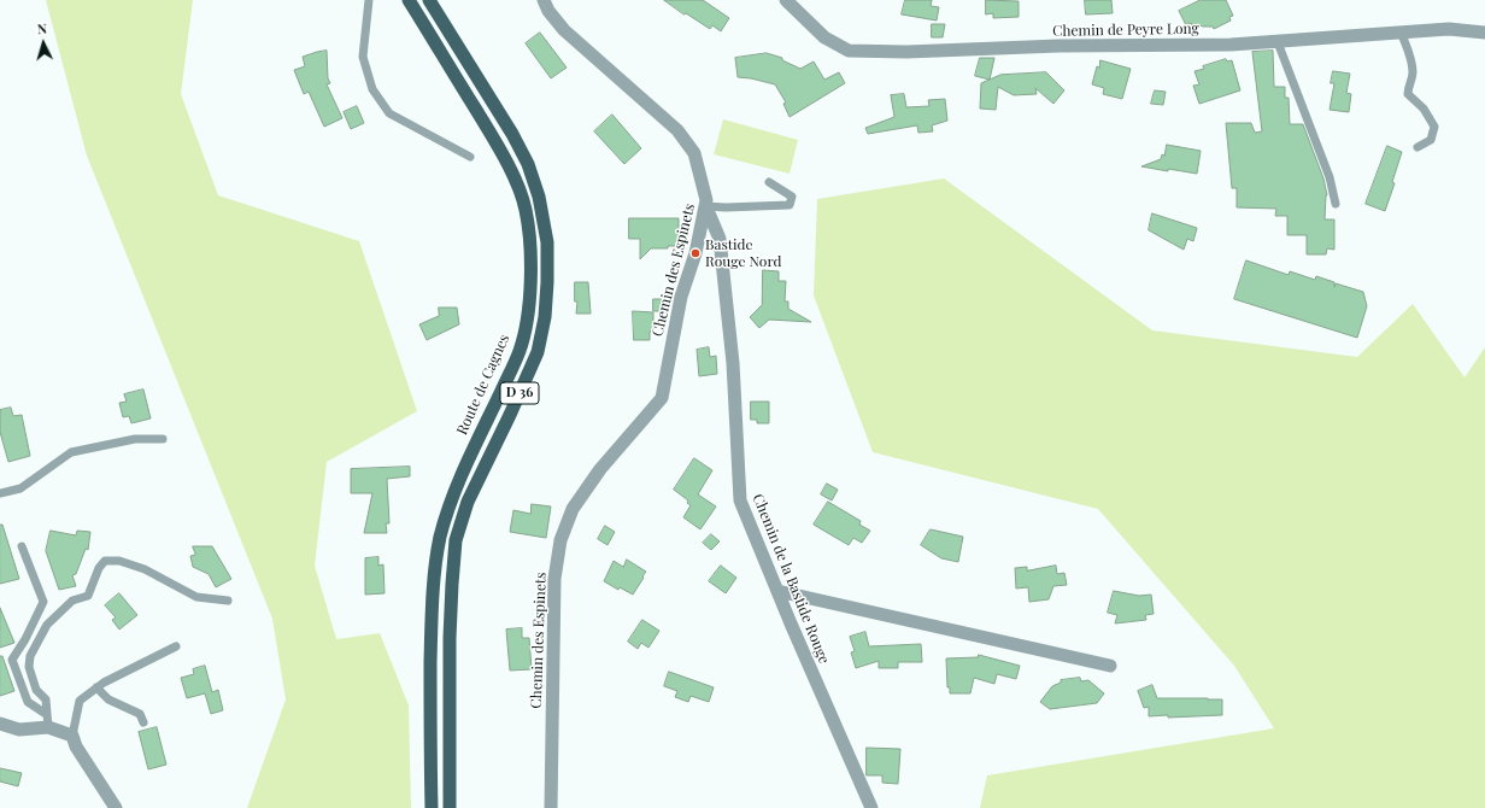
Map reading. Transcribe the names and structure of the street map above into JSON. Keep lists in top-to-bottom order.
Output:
{
  "streets": {
    "main road": ["Route de Cagnes", "D 36"],
    "street": ["Chemin de Peyre Long", "Chemin des Espinets", "Chemin de la Bastide Rouge"]
  },
  "crossings": [
    ["Chemin des Espinets", "Chemin de la Bastide Rouge"]
  ],
  "places": ["Bastide Rouge Nord"],
  "north": "top"
}
